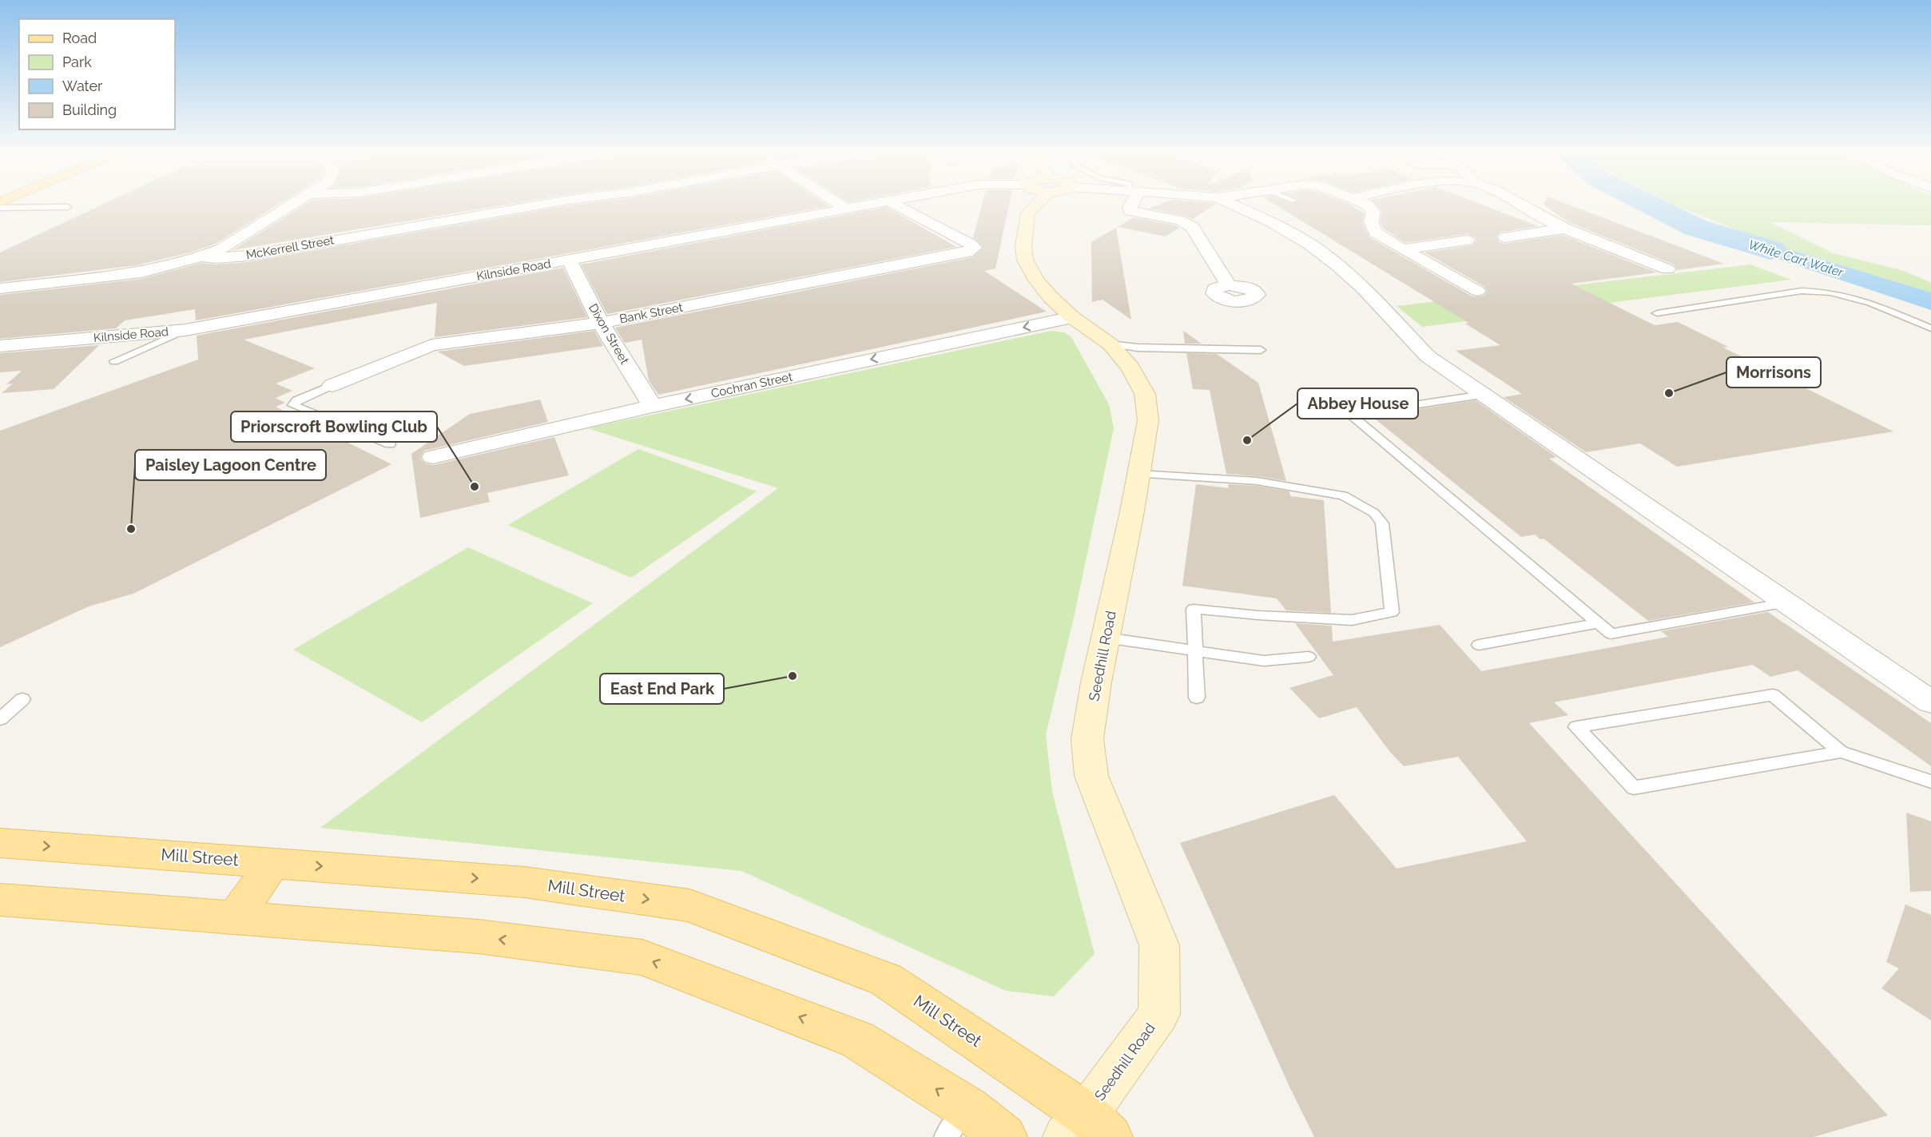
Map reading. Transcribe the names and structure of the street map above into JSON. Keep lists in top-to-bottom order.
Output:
{
  "streets": {
    "main road": ["Mill Street"],
    "street": [
      "McKerrell Street",
      "Kilnside Road",
      "Bank Street",
      "Dixon Street",
      "Cochran Street",
      "Seedhill Road"
    ]
  },
  "crossings": [
    ["Kilnside Road", "Dixon Street"],
    ["Bank Street", "Dixon Street"],
    ["Dixon Street", "Cochran Street"],
    ["Cochran Street", "Seedhill Road"],
    ["Seedhill Road", "Mill Street"]
  ],
  "one_way": ["Cochran Street"],
  "water": ["White Cart Water"],
  "places": [
    "Morrisons",
    "Abbey House",
    "Priorscroft Bowling Club",
    "Paisley Lagoon Centre",
    "East End Park"
  ],
  "legend": [
    "Road",
    "Park",
    "Water",
    "Building"
  ]
}
